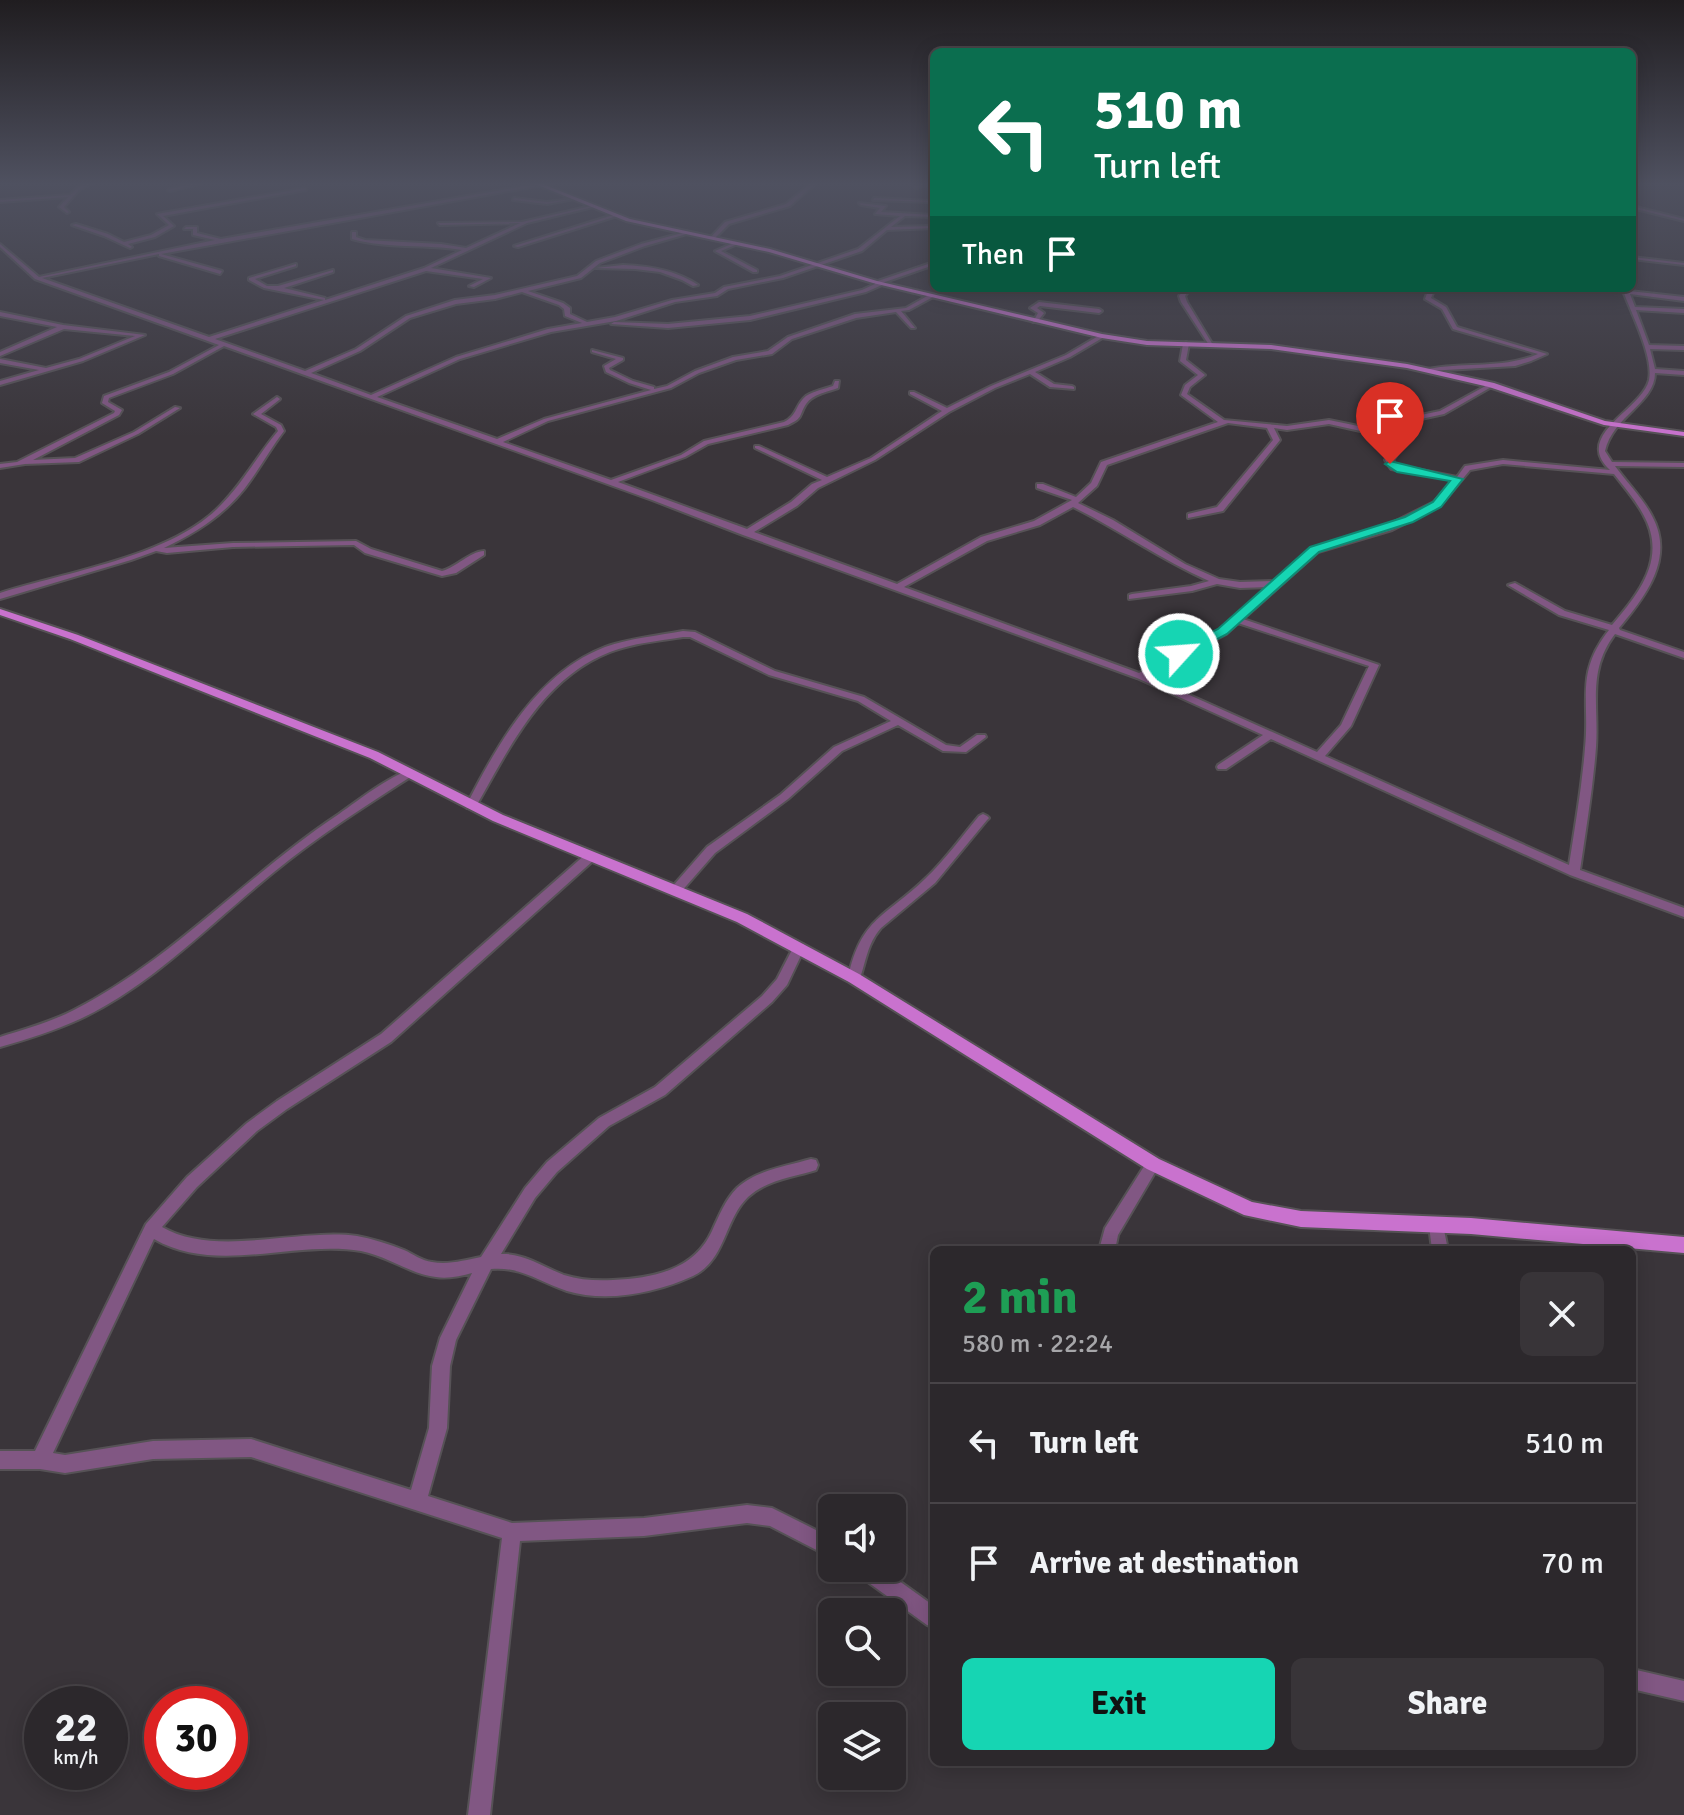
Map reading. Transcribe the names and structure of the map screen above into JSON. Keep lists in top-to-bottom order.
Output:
{
  "page": {
    "turn": ["510 m", "Turn left"],
    "then": "Then",
    "heading": ["2 min", "580 m · 22:24"],
    "list": [
      {
        "name": "Turn left",
        "value": "510 m"
      },
      {
        "name": "Arrive at destination",
        "value": "70 m"
      }
    ],
    "buttons": ["Exit", "Share"],
    "speed": "22 km/h",
    "limit": "30"
  }
}
